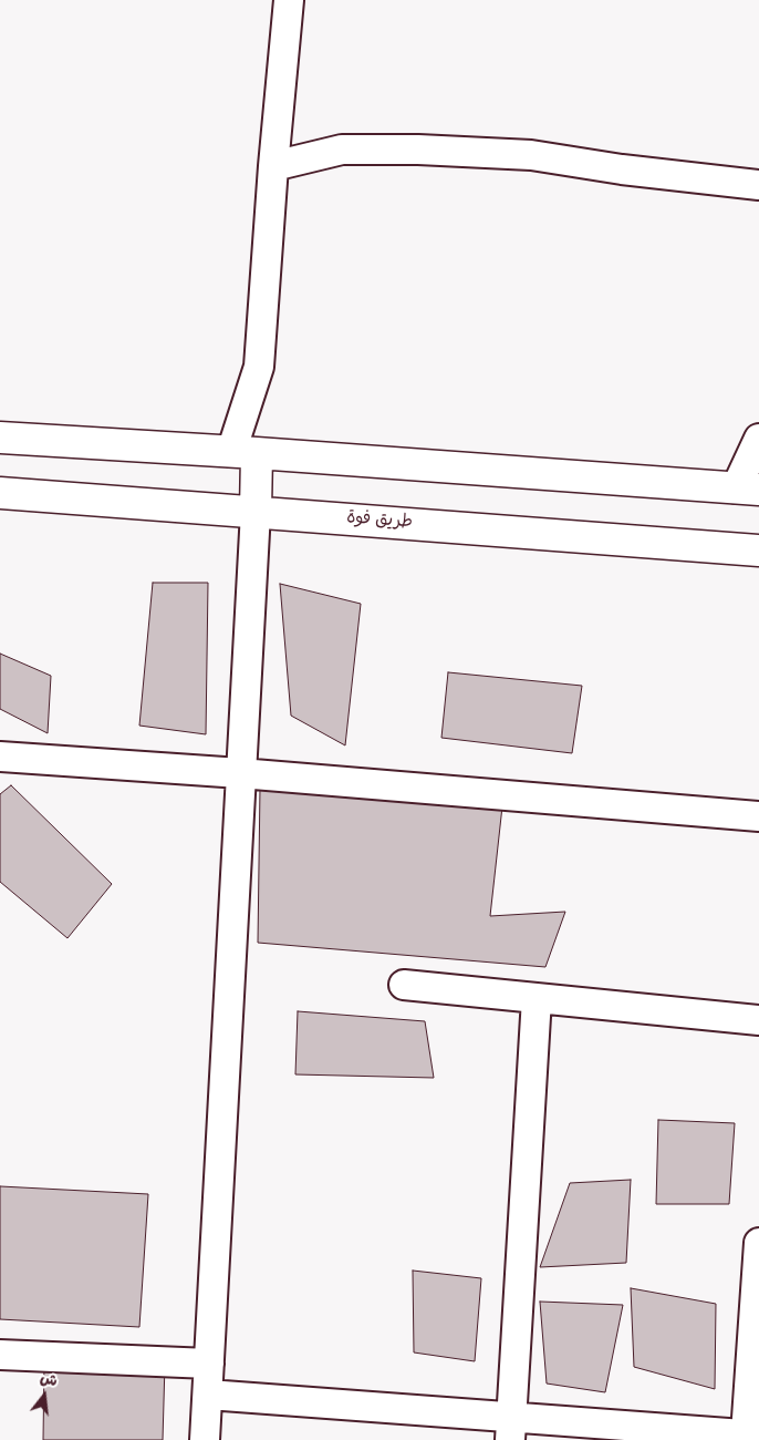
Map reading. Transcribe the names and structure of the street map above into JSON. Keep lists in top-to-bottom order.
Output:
{
  "streets": {
    "highway": ["طريق فوة"]
  },
  "north": "top"
}
